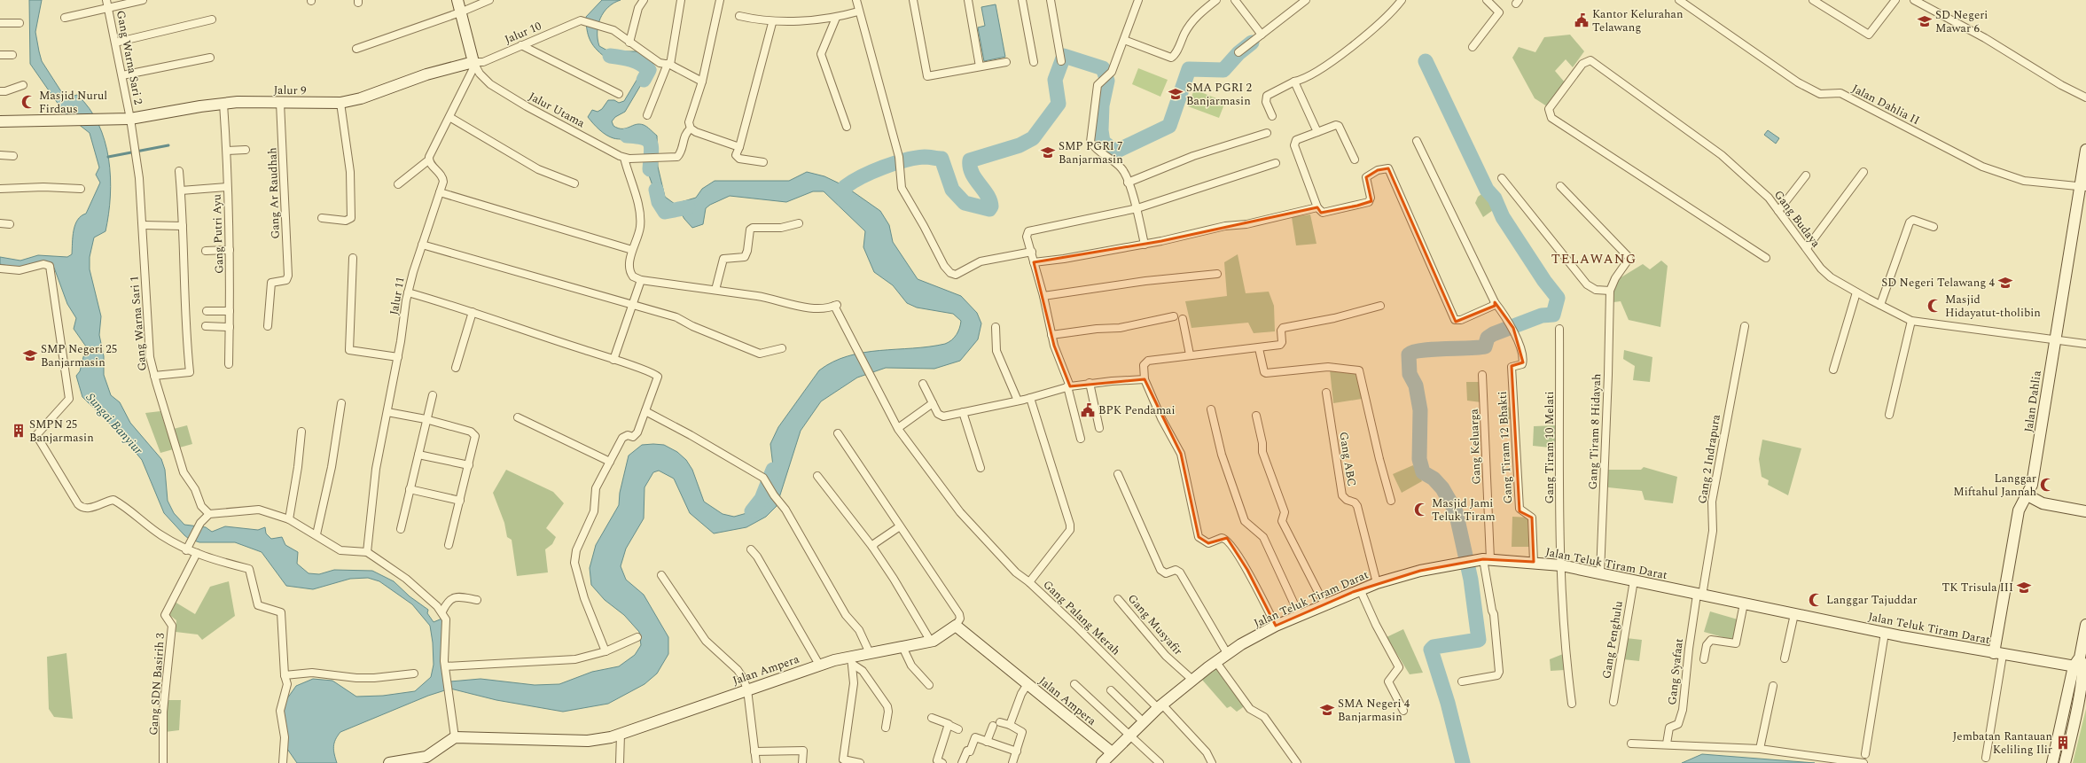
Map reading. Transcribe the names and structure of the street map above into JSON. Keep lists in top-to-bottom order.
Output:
{
  "streets": {
    "street": [
      "Jalur 10",
      "Gang Warna Sari 2",
      "Jalur 9",
      "Jalan Dahlia II",
      "Jalur Utama",
      "Gang Ar Raudhah",
      "Gang Budaya",
      "Gang Putri Ayu",
      "Jalur 11",
      "Gang Warna Sari 1",
      "Jalan Dahlia",
      "Gang Tiram 8 Hidayah",
      "Gang Keluarga",
      "Gang Tiram 12 Bhakti",
      "Gang Tiram 10 Melati",
      "Gang ABC",
      "Gang 2 Indrapura",
      "Jalan Teluk Tiram Darat",
      "Gang Palang Merah",
      "Gang Musyafir",
      "Gang Penghulu",
      "Jalan Ampera",
      "Gang Syafaat",
      "Gang SDN Basirih 3"
    ]
  },
  "crossings": [
    ["Jalur 10", "Jalur 9"],
    ["Jalur 10", "Jalur Utama"],
    ["Gang Warna Sari 2", "Jalur 9"],
    ["Gang Warna Sari 2", "Gang Warna Sari 1"],
    ["Jalur 9", "Jalur Utama"],
    ["Jalur 9", "Gang Ar Raudhah"],
    ["Jalur 9", "Gang Putri Ayu"],
    ["Jalur 9", "Gang Warna Sari 1"],
    ["Jalan Dahlia II", "Jalan Dahlia"],
    ["Gang Budaya", "Jalan Dahlia"],
    ["Jalan Dahlia", "Jalan Teluk Tiram Darat"],
    ["Gang Tiram 8 Hidayah", "Jalan Teluk Tiram Darat"],
    ["Gang Keluarga", "Jalan Teluk Tiram Darat"],
    ["Gang Tiram 12 Bhakti", "Jalan Teluk Tiram Darat"],
    ["Gang Tiram 10 Melati", "Jalan Teluk Tiram Darat"],
    ["Gang ABC", "Jalan Teluk Tiram Darat"],
    ["Gang 2 Indrapura", "Jalan Teluk Tiram Darat"],
    ["Gang 2 Indrapura", "Gang Syafaat"],
    ["Jalan Teluk Tiram Darat", "Gang Palang Merah"],
    ["Jalan Teluk Tiram Darat", "Gang Musyafir"],
    ["Jalan Teluk Tiram Darat", "Gang Penghulu"],
    ["Jalan Teluk Tiram Darat", "Jalan Ampera"],
    ["Jalan Teluk Tiram Darat", "Gang Syafaat"]
  ],
  "districts": ["TELAWANG"],
  "water": ["Sungai Banyiur"],
  "places": {
    "public building": ["Kantor Kelurahan Telawang", "BPK Pendamai"],
    "school or university": [
      "SD Negeri Mawar 6",
      "SMA PGRI 2 Banjarmasin",
      "SMP PGRI 7 Banjarmasin",
      "SD Negeri Telawang 4",
      "SMP Negeri 25 Banjarmasin",
      "TK Trisula III",
      "SMA Negeri 4 Banjarmasin"
    ],
    "mosque": [
      "Masjid Nurul Firdaus",
      "Masjid Hidayatut-tholibin",
      "Langgar Miftahul Jannah",
      "Masjid Jami Teluk Tiram",
      "Langgar Tajuddar"
    ],
    "building": ["SMPN 25 Banjarmasin", "Jembatan Rantauan Keliling Ilir"]
  }
}
